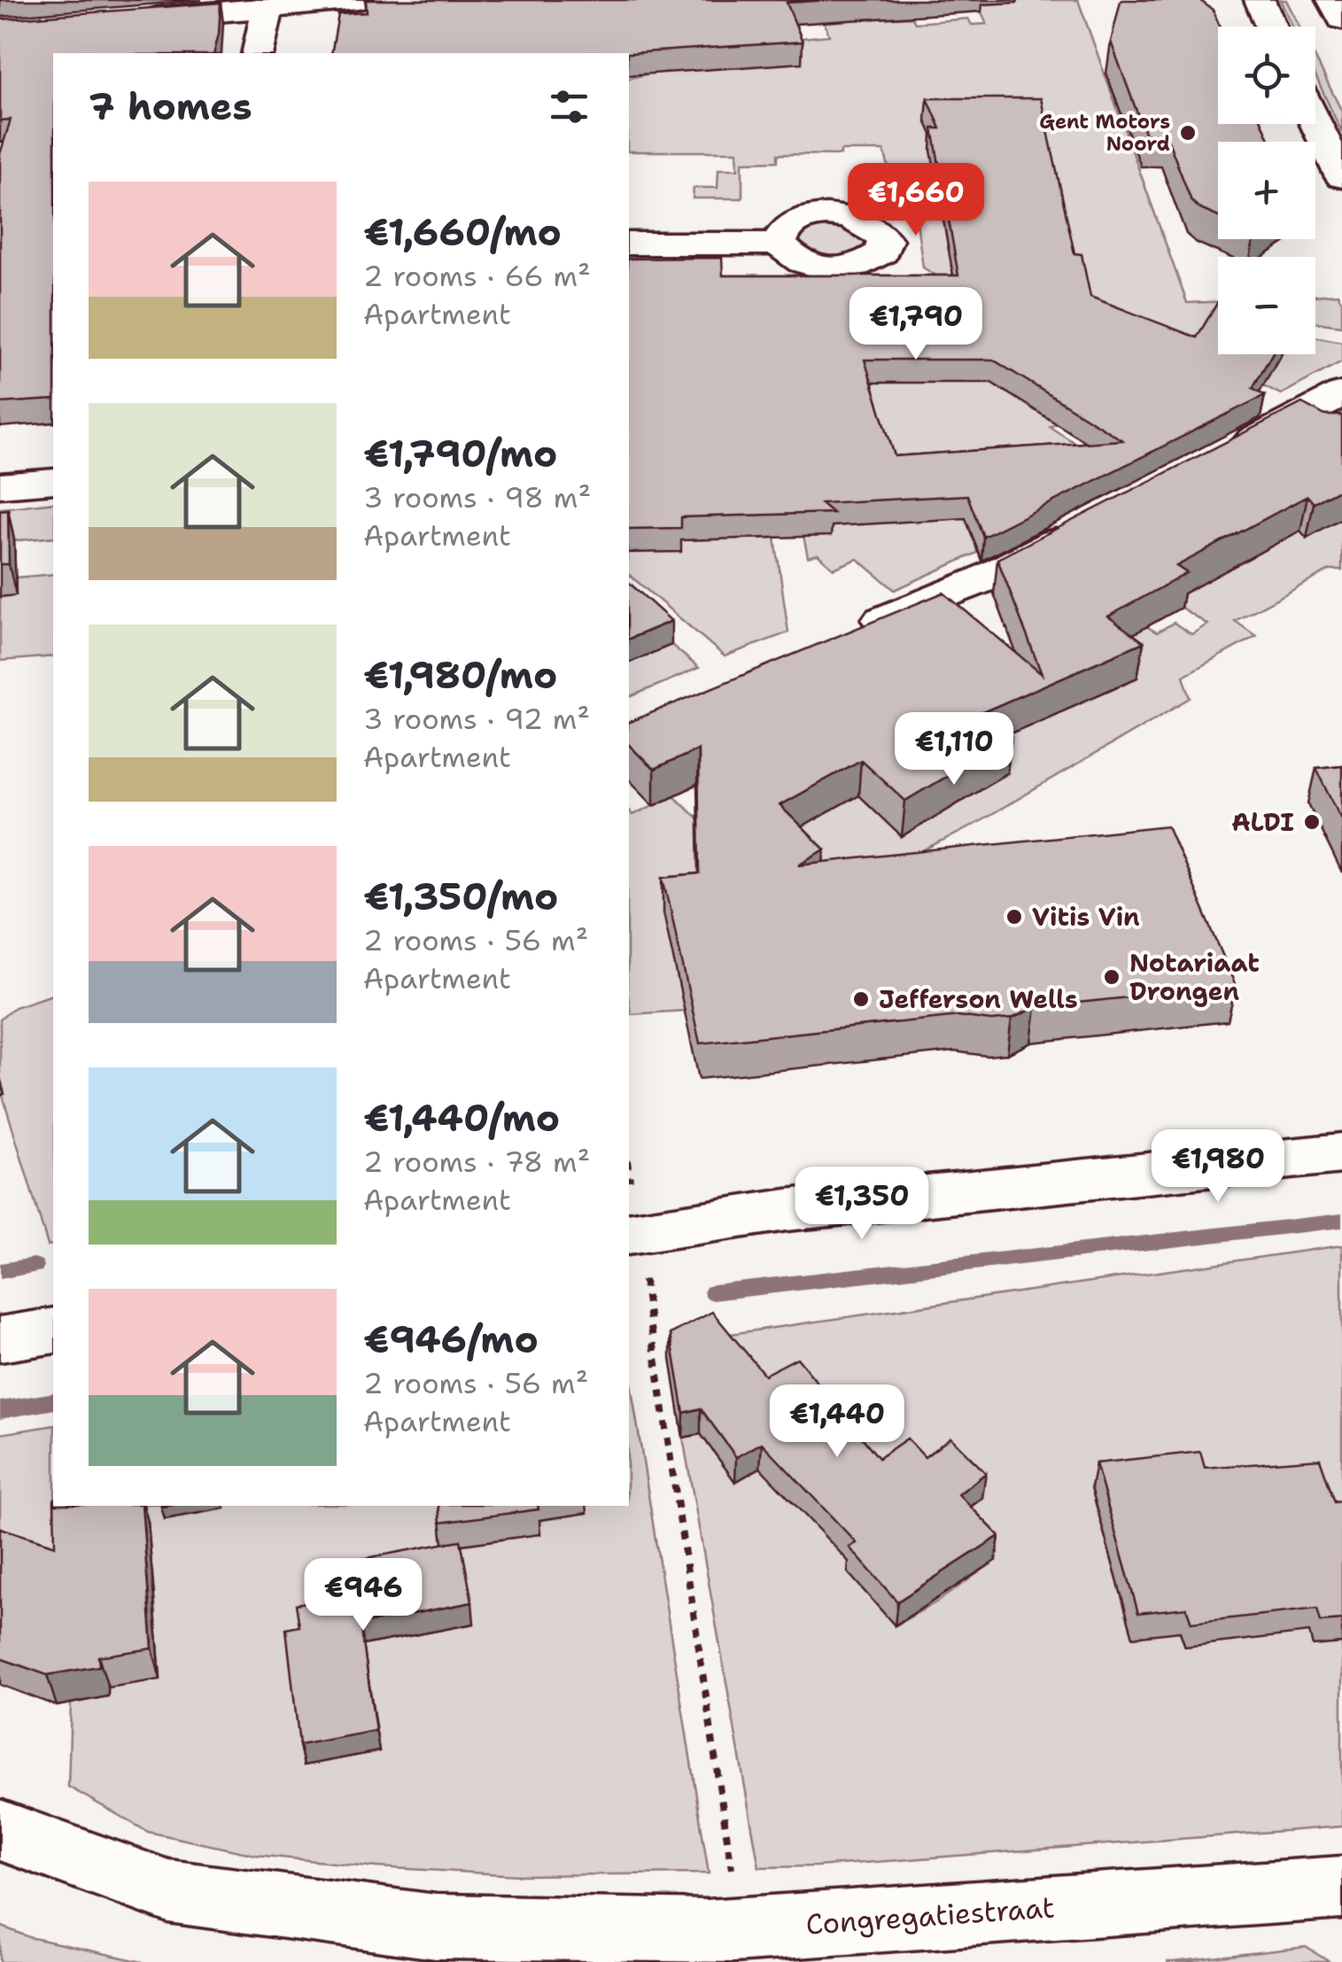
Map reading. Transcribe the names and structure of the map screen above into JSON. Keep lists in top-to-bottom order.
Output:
{
  "streets": {
    "main road": ["Congregatiestraat"]
  },
  "places": [
    "Gent Motors Noord",
    "ALDI",
    "Vitis Vin",
    "Notariaat Drongen",
    "Jefferson Wells"
  ],
  "page": {
    "map_buttons": ["+", "−"],
    "heading": "7 homes",
    "list": [
      {
        "name": "€1,660/mo",
        "note": "2 rooms · 66 m² · Apartment"
      },
      {
        "name": "€1,790/mo",
        "note": "3 rooms · 98 m² · Apartment"
      },
      {
        "name": "€1,980/mo",
        "note": "3 rooms · 92 m² · Apartment"
      },
      {
        "name": "€1,350/mo",
        "note": "2 rooms · 56 m² · Apartment"
      },
      {
        "name": "€1,440/mo",
        "note": "2 rooms · 78 m² · Apartment"
      },
      {
        "name": "€946/mo",
        "note": "2 rooms · 56 m² · Apartment"
      }
    ],
    "price": [
      "€1,660",
      "€1,790",
      "€1,110",
      "€1,980",
      "€1,350",
      "€1,440",
      "€946"
    ]
  }
}
